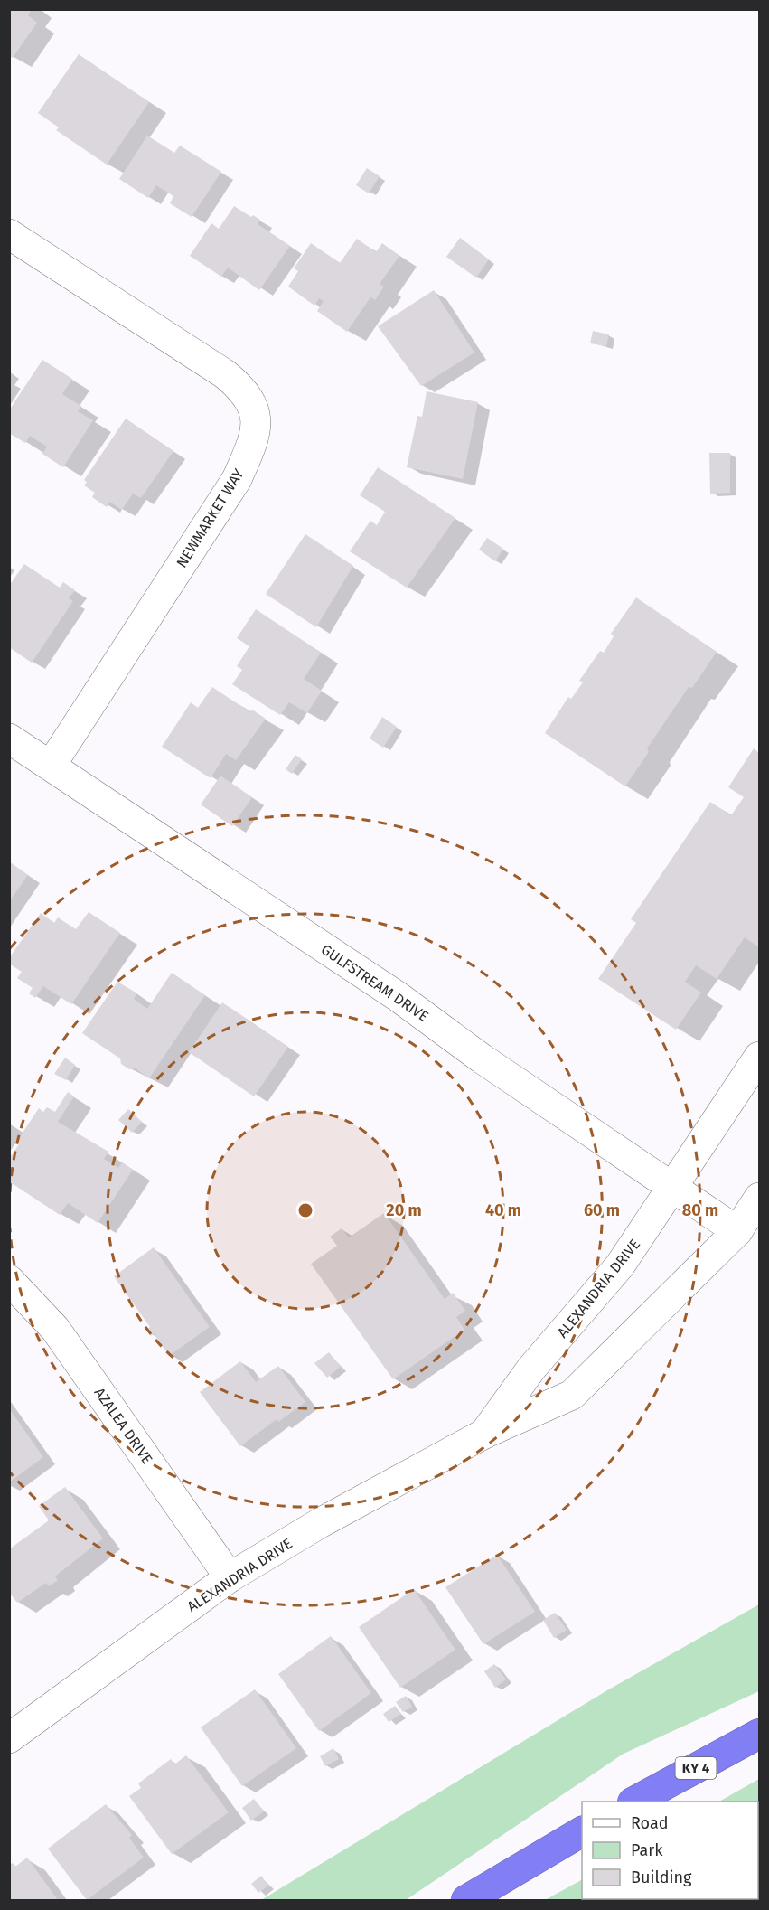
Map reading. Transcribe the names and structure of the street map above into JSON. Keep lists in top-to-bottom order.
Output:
{
  "streets": {
    "highway": ["KY 4"],
    "street": [
      "NEWMARKET WAY",
      "GULFSTREAM DRIVE",
      "ALEXANDRIA DRIVE",
      "AZALEA DRIVE"
    ]
  },
  "crossings": [
    ["NEWMARKET WAY", "GULFSTREAM DRIVE"],
    ["GULFSTREAM DRIVE", "ALEXANDRIA DRIVE"],
    ["ALEXANDRIA DRIVE", "AZALEA DRIVE"]
  ],
  "legend": ["Road", "Park", "Building"],
  "rings": [
    "20 m",
    "40 m",
    "60 m",
    "80 m"
  ]
}
